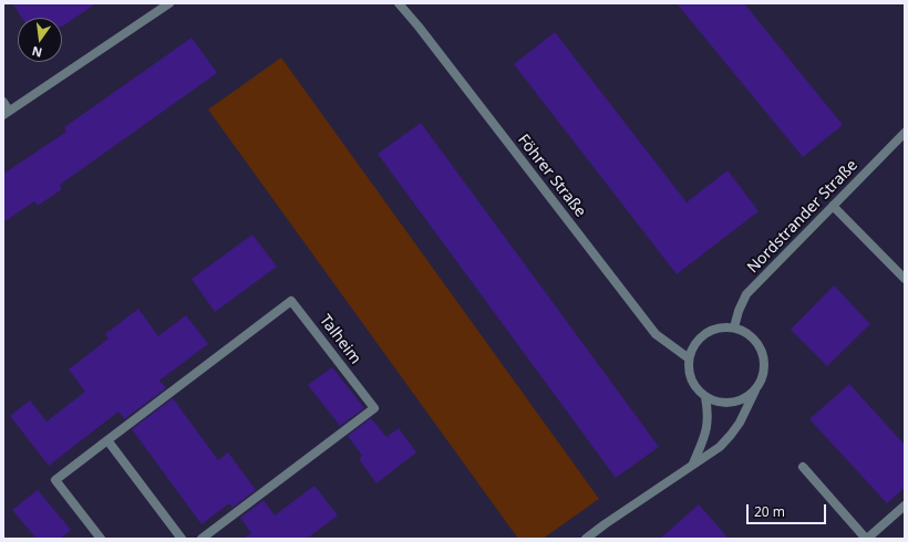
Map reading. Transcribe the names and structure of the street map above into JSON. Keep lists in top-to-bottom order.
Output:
{
  "streets": {
    "street": ["Föhrer Straße", "Nordstrander Straße", "Talheim"]
  },
  "crossings": [
    ["Föhrer Straße", "Nordstrander Straße"]
  ],
  "scale_bar": "20 m",
  "north": "bottom"
}
